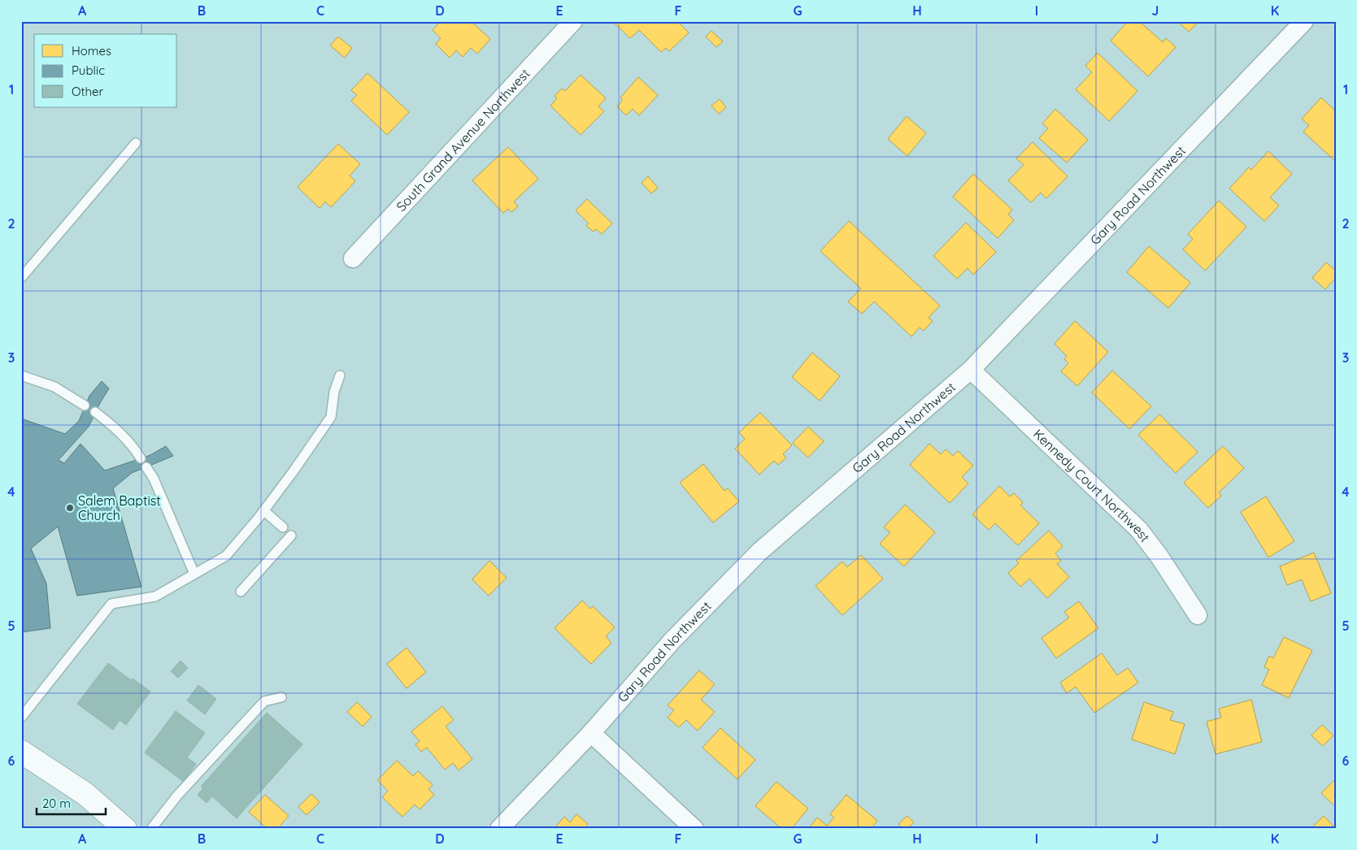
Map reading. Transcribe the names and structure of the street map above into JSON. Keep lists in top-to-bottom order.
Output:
{
  "streets": {
    "street": ["South Grand Avenue Northwest", "Gary Road Northwest", "Kennedy Court Northwest"]
  },
  "crossings": [
    ["Gary Road Northwest", "Kennedy Court Northwest"]
  ],
  "places": ["Salem Baptist Church"],
  "legend": ["Homes", "Public", "Other"],
  "scale_bar": "20 m",
  "grid": {
    "columns": [
      "A",
      "B",
      "C",
      "D",
      "E",
      "F",
      "G",
      "H",
      "I",
      "J",
      "K"
    ],
    "rows": [
      "1",
      "2",
      "3",
      "4",
      "5",
      "6"
    ]
  }
}
